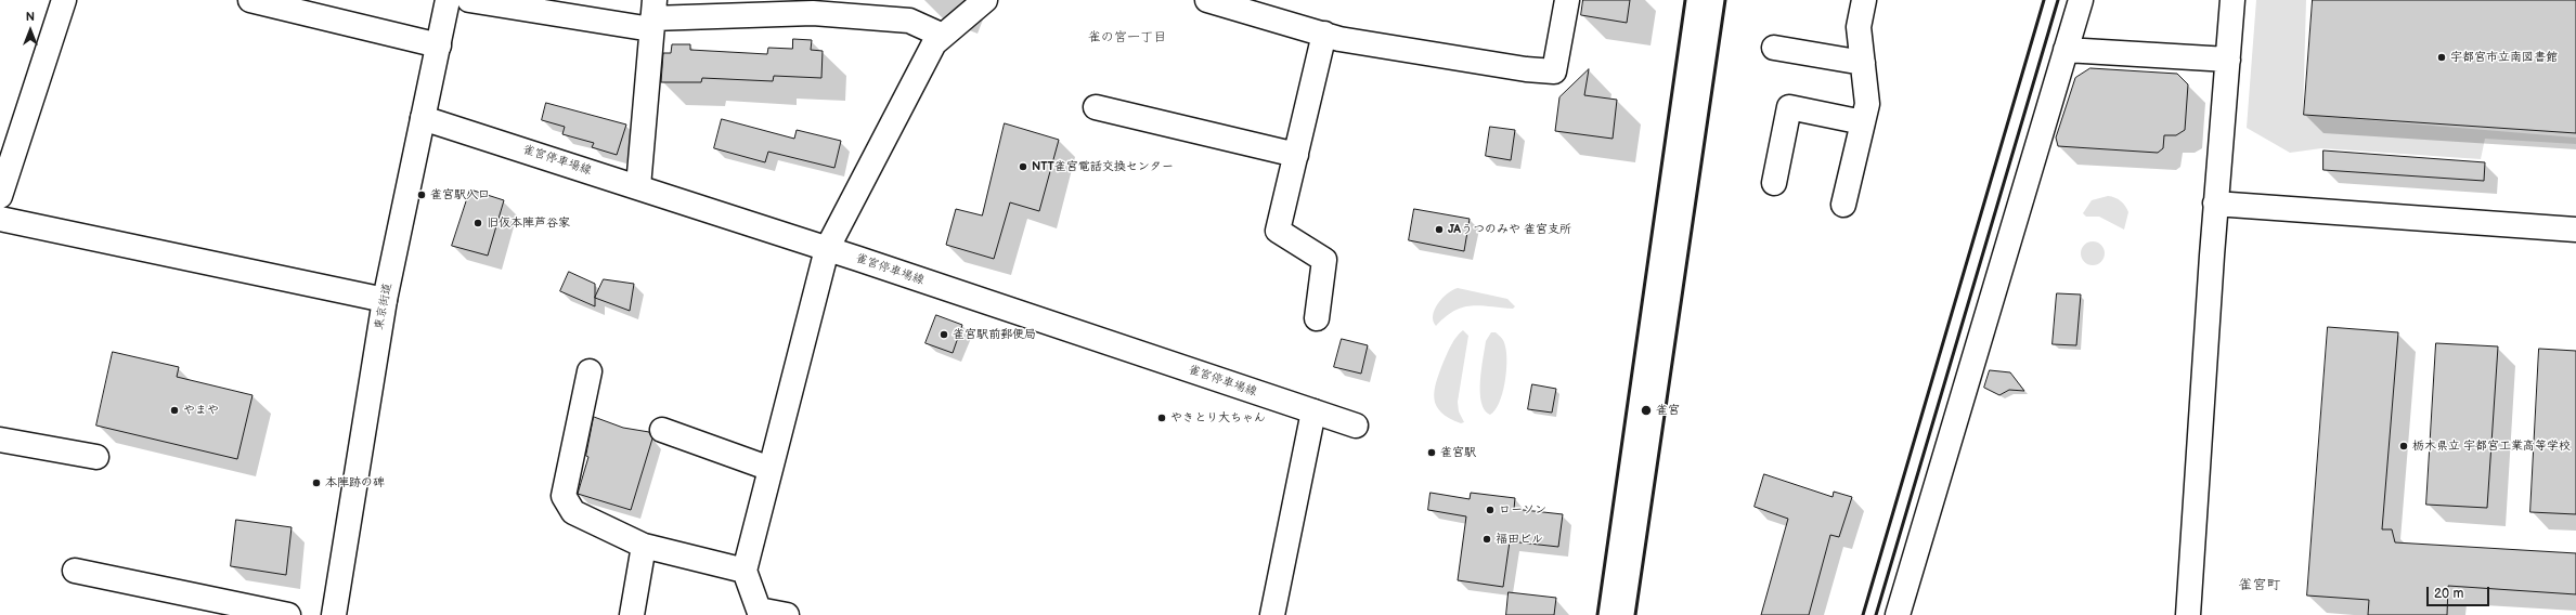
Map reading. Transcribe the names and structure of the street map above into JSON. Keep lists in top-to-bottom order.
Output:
{
  "streets": {
    "main road": ["雀宮停車場線", "東京街道"]
  },
  "crossings": [
    ["雀宮停車場線", "東京街道"]
  ],
  "districts": ["雀の宮一丁目", "雀宮町"],
  "places": [
    "宇都宮市立南図書館",
    "NTT雀宮電話交換センター",
    "雀宮駅入口",
    "旧仮本陣芦谷家",
    "JAうつのみや 雀宮支所",
    "雀宮駅前郵便局",
    "やまや",
    "雀宮",
    "やきとり大ちゃん",
    "栃木県立 宇都宮工業高等学校",
    "雀宮駅",
    "本陣跡の碑",
    "ローソン",
    "福田ビル"
  ],
  "scale_bar": "20 m",
  "north": "top"
}
